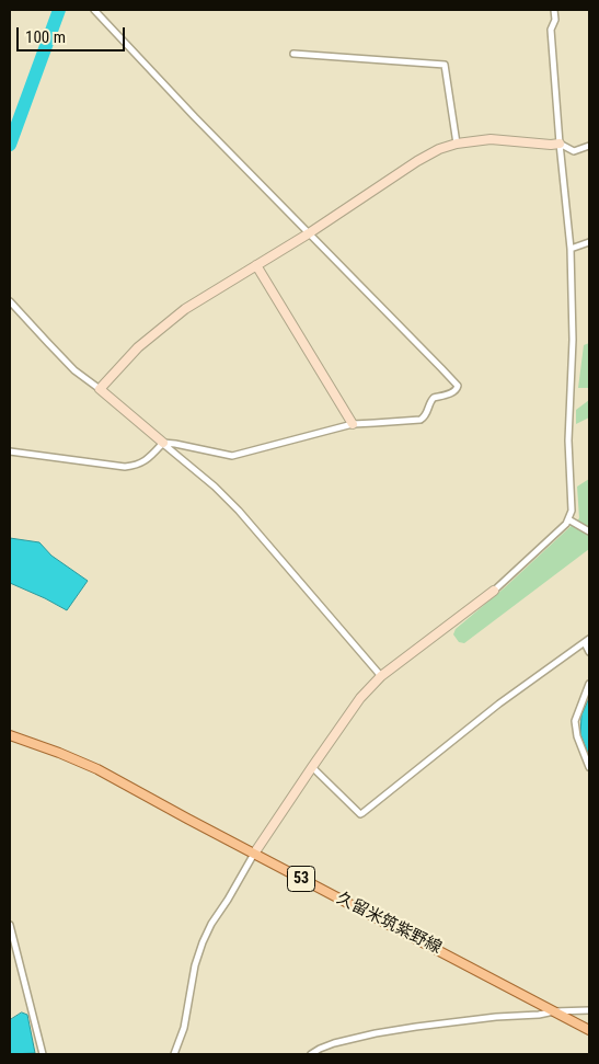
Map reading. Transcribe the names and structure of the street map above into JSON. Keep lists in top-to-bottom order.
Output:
{
  "streets": {
    "main road": ["53", "久留米筑紫野線"]
  },
  "scale_bar": "100 m"
}
